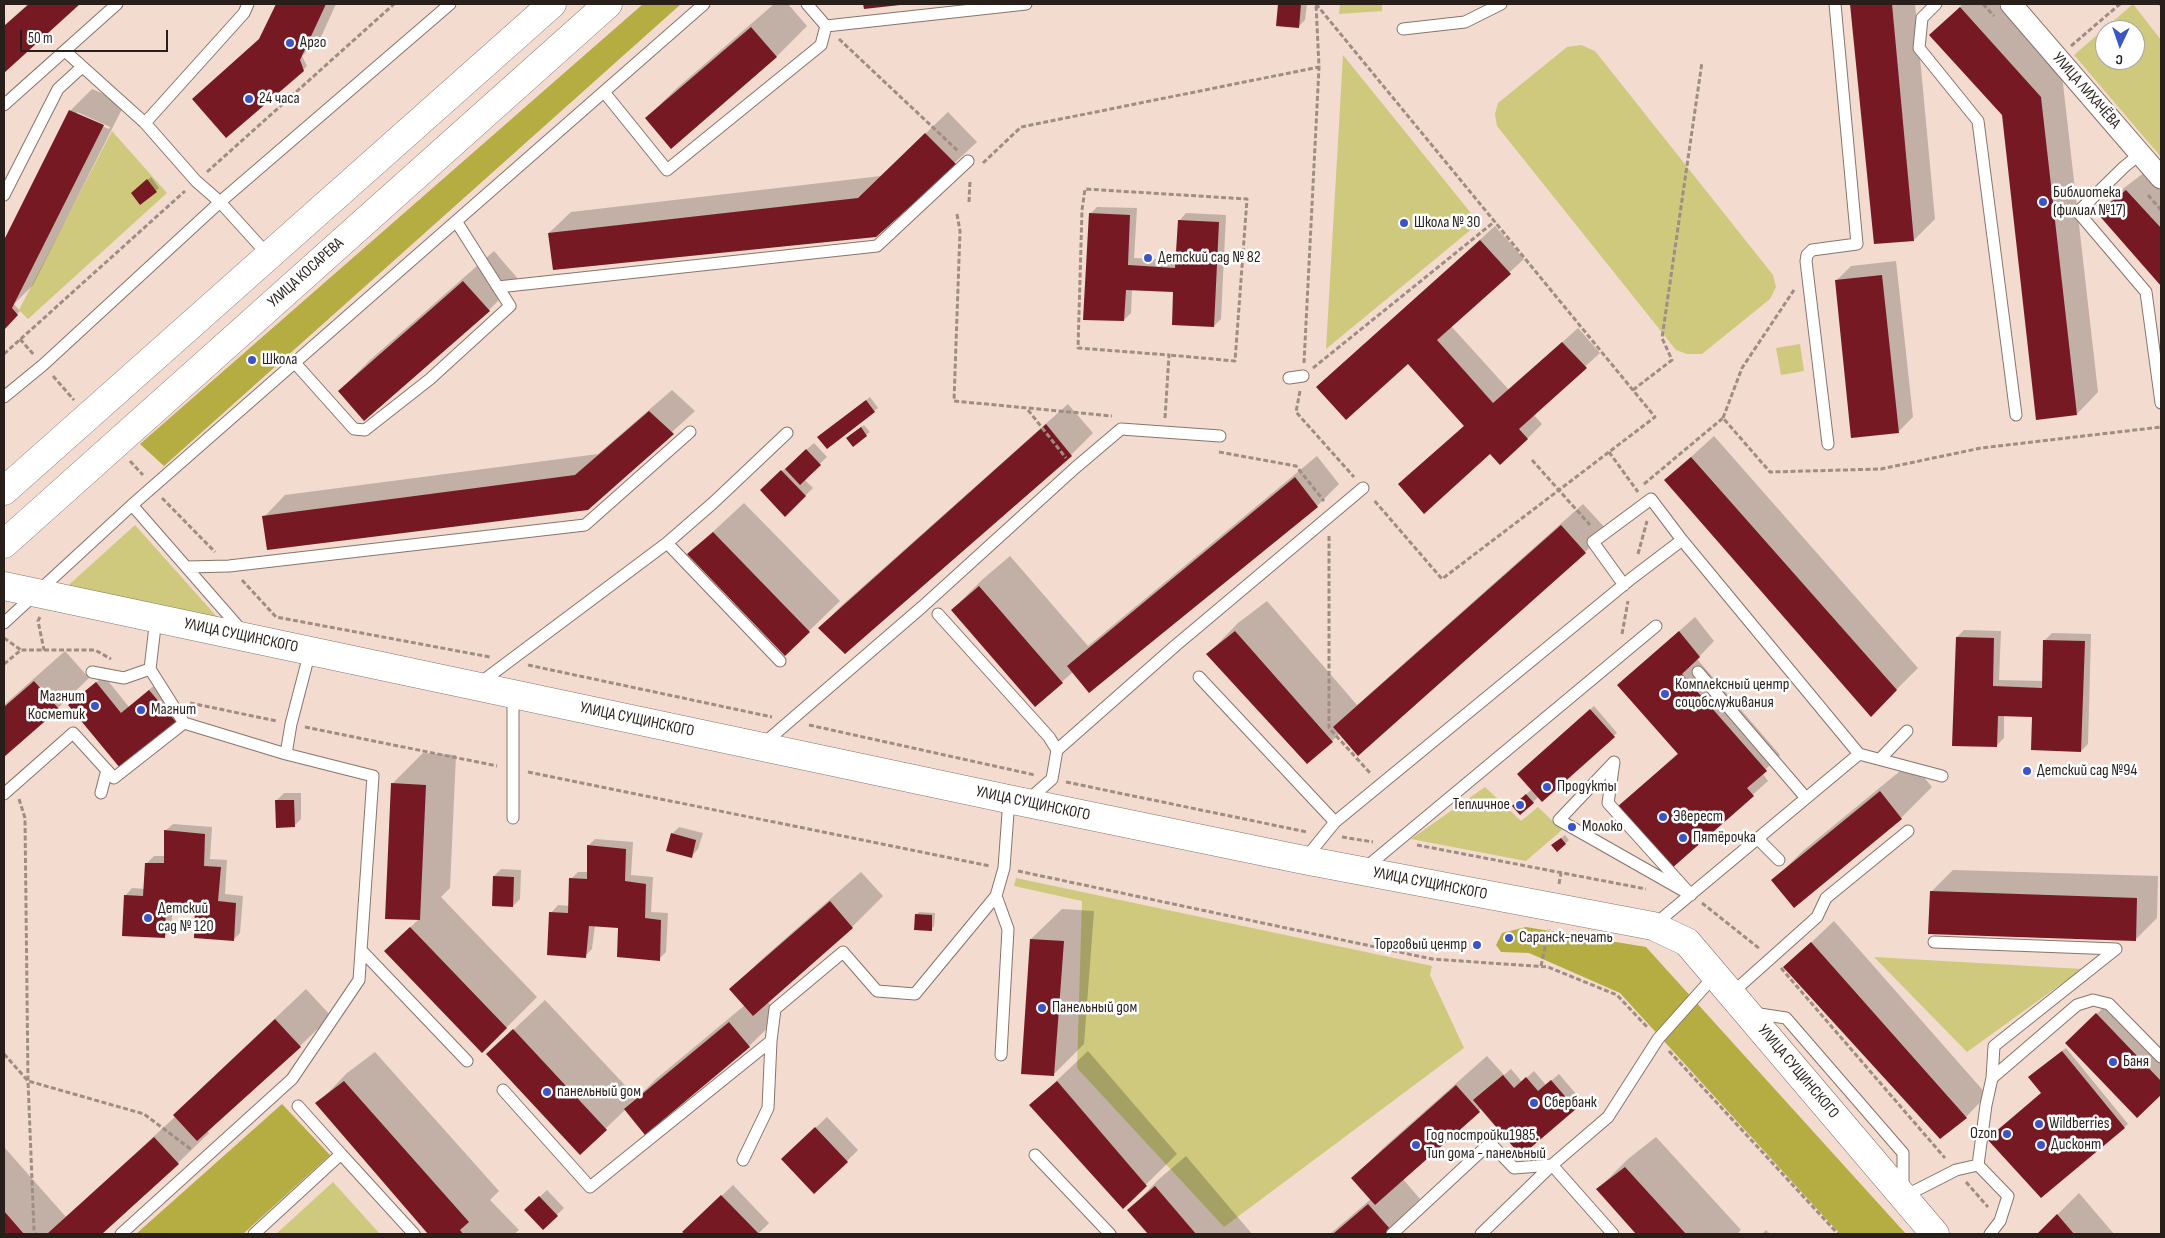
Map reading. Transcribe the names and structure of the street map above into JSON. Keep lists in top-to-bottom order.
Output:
{
  "streets": {
    "street": ["УЛИЦА ЛИХАЧЁВА", "УЛИЦА КОСАРЕВА", "УЛИЦА СУЩИНСКОГО"]
  },
  "places": [
    "Арго",
    "24 часа",
    "Библиотека (филиал №17)",
    "Школа № 30",
    "Детский сад № 82",
    "Школа",
    "Комплексный центр соцобслуживания",
    "Магнит Косметик",
    "Магнит",
    "Детский сад №94",
    "Продукты",
    "Тепличное",
    "Эверест",
    "Молоко",
    "Пятёрочка",
    "Детский сад № 120",
    "Саранск-печать",
    "Торговый центр",
    "Панельный дом",
    "Баня",
    "панельный дом",
    "Сбербанк",
    "Wildberries",
    "Ozon",
    "Год постройки1985. Тип дома - панельный",
    "Дисконт"
  ],
  "scale_bar": "50 m",
  "north": "bottom"
}
